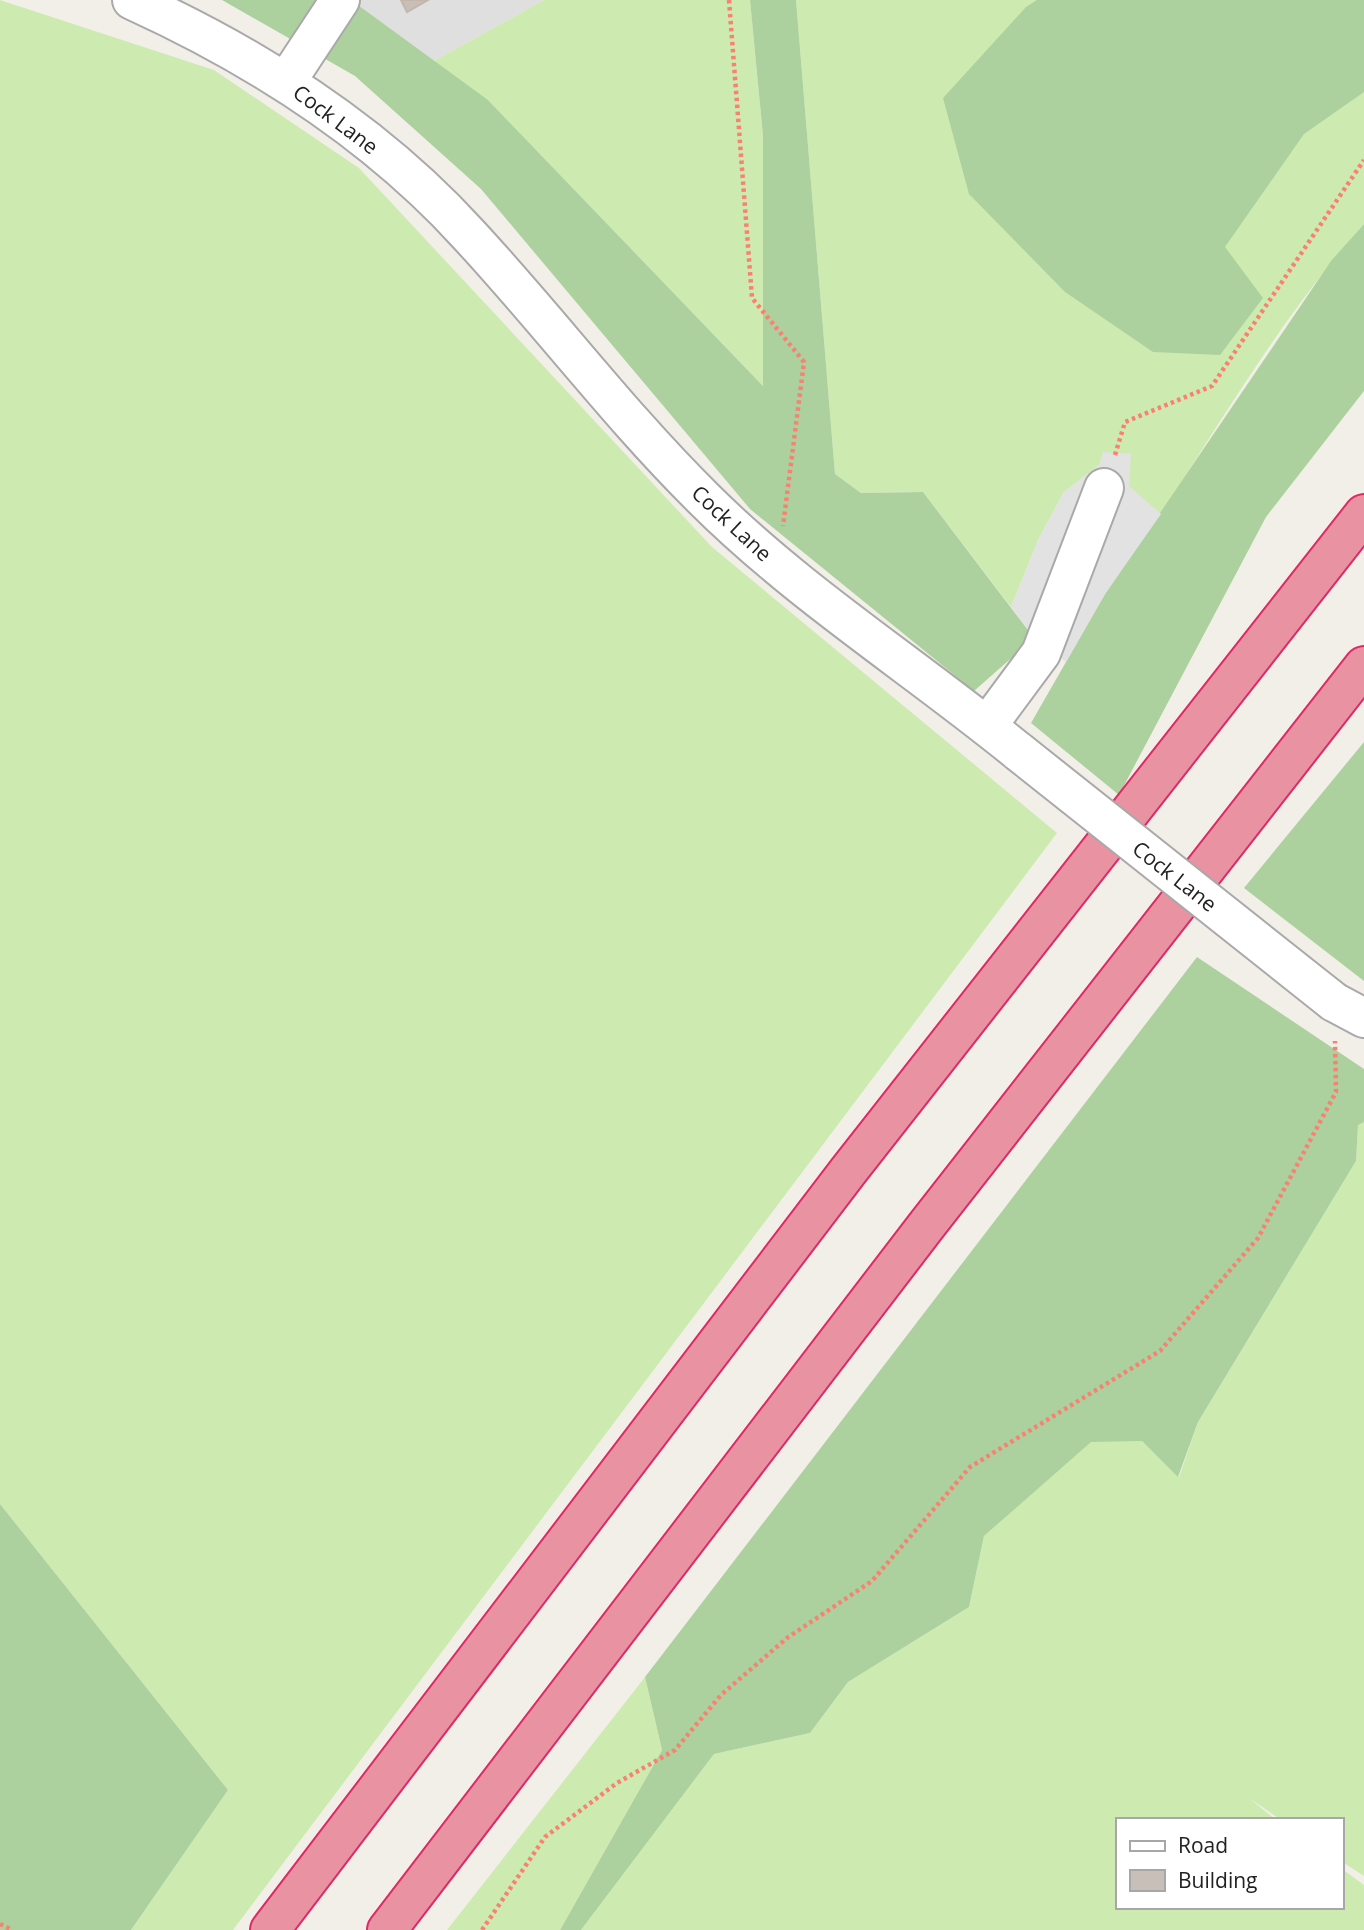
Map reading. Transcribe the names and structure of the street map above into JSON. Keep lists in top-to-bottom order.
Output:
{
  "streets": {
    "street": ["Cock Lane"]
  },
  "legend": ["Road", "Building"]
}
